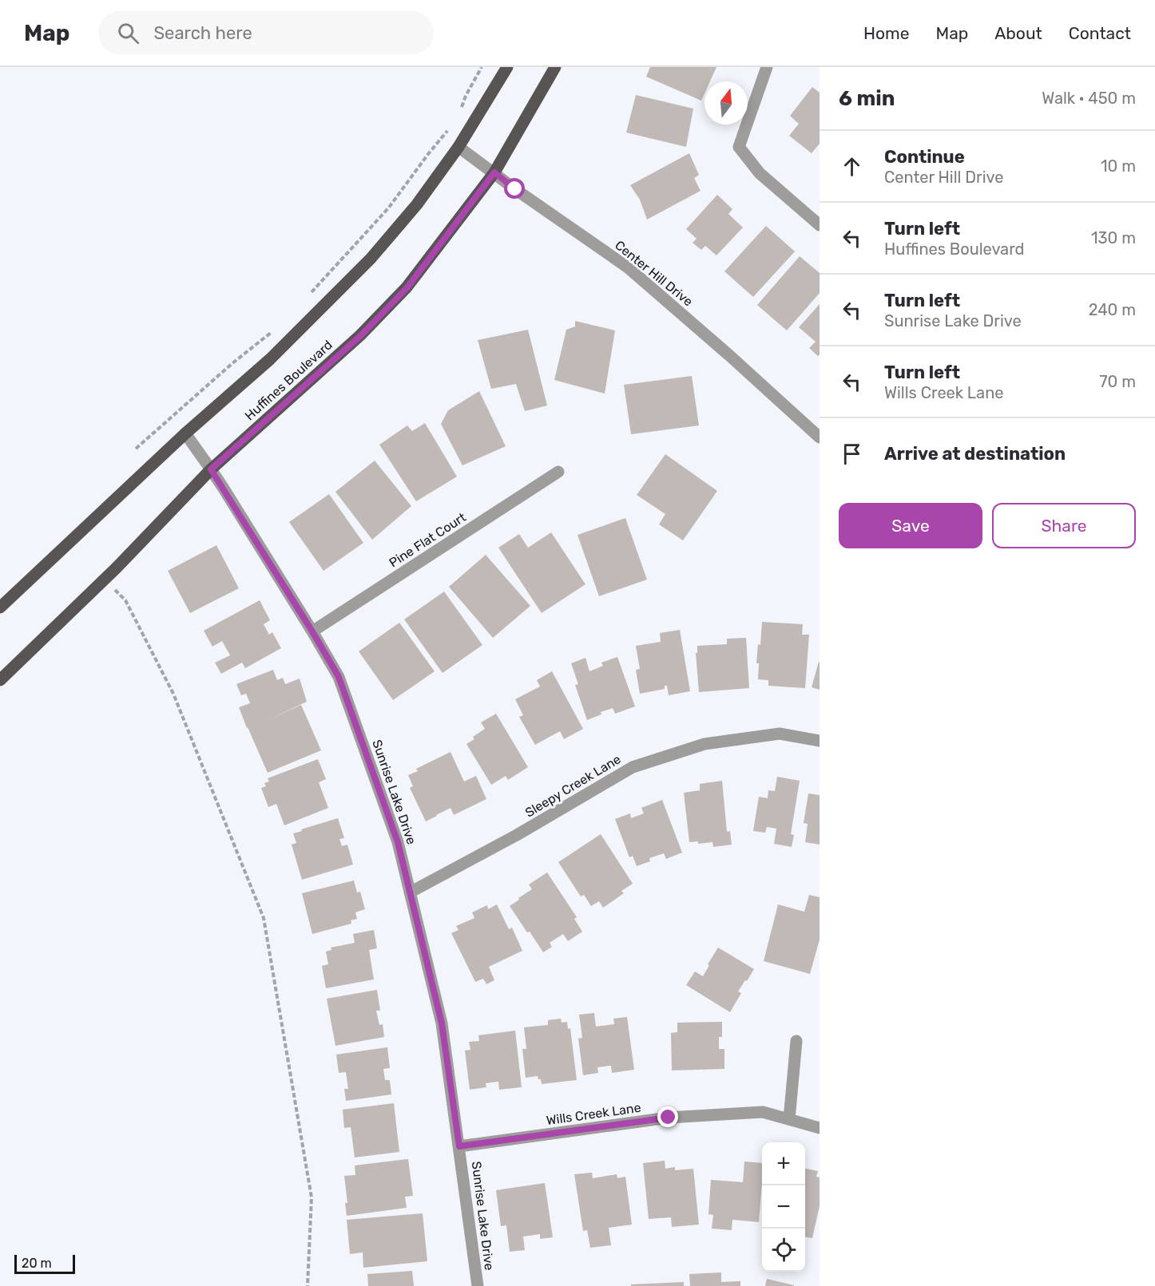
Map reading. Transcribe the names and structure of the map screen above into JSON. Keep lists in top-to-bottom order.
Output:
{
  "streets": {
    "main road": ["Huffines Boulevard"],
    "street": [
      "Center Hill Drive",
      "Pine Flat Court",
      "Sleepy Creek Lane",
      "Sunrise Lake Drive",
      "Wills Creek Lane"
    ]
  },
  "crossings": [
    ["Center Hill Drive", "Huffines Boulevard"],
    ["Huffines Boulevard", "Sunrise Lake Drive"],
    ["Pine Flat Court", "Sunrise Lake Drive"],
    ["Sleepy Creek Lane", "Sunrise Lake Drive"],
    ["Sunrise Lake Drive", "Wills Creek Lane"]
  ],
  "scale_bar": "20 m",
  "north": "top",
  "page": {
    "header": "Map",
    "search": "Search here",
    "nav": [
      "Home",
      "Map",
      "About",
      "Contact"
    ],
    "heading": ["6 min", "Walk · 450 m"],
    "list": [
      ["Continue", "Center Hill Drive", "10 m"],
      ["Turn left", "Huffines Boulevard", "130 m"],
      ["Turn left", "Sunrise Lake Drive", "240 m"],
      ["Turn left", "Wills Creek Lane", "70 m"],
      "Arrive at destination"
    ],
    "buttons": ["Save", "Share"],
    "map_buttons": ["+", "−"],
    "scale": "20 m"
  }
}
